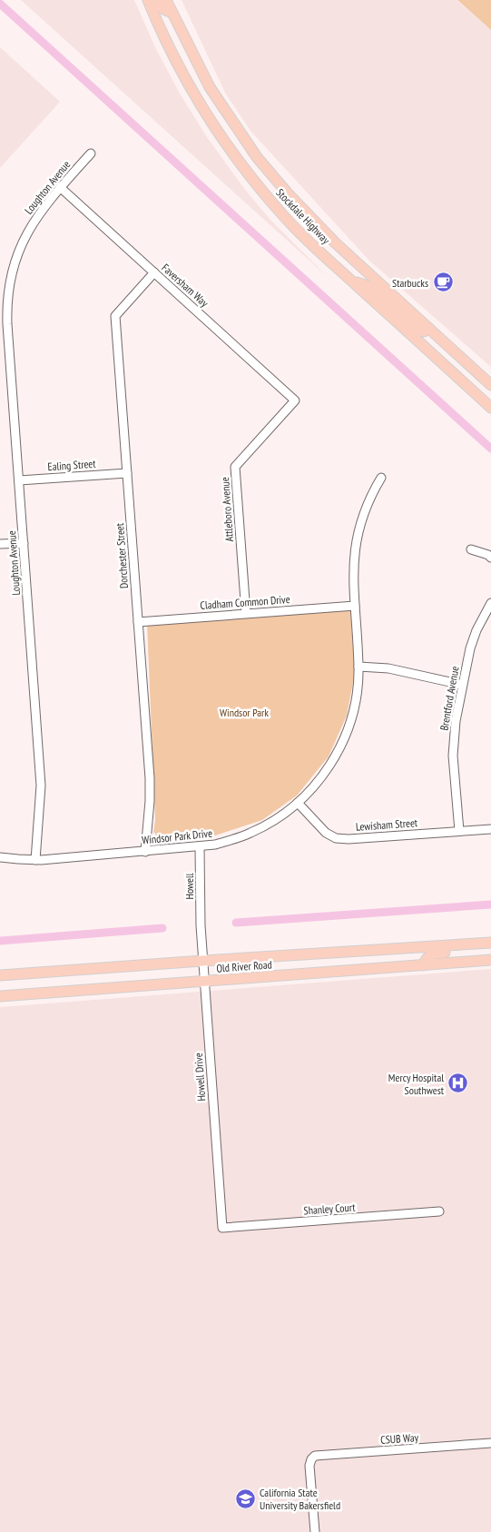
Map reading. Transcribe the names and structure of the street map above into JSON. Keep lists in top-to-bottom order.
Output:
{
  "streets": {
    "main road": ["Stockdale Highway", "Old River Road"],
    "street": [
      "Loughton Avenue",
      "Faversham Way",
      "Ealing Street",
      "Attleboro Avenue",
      "Dorchester Street",
      "Cladham Common Drive",
      "Brentford Avenue",
      "Lewisham Street",
      "Windsor Park Drive",
      "Howell",
      "Howell Drive",
      "Shanley Court",
      "CSUB Way"
    ]
  },
  "crossings": [
    ["Loughton Avenue", "Faversham Way"],
    ["Loughton Avenue", "Ealing Street"],
    ["Loughton Avenue", "Windsor Park Drive"],
    ["Faversham Way", "Attleboro Avenue"],
    ["Faversham Way", "Dorchester Street"],
    ["Ealing Street", "Dorchester Street"],
    ["Attleboro Avenue", "Cladham Common Drive"],
    ["Dorchester Street", "Cladham Common Drive"],
    ["Dorchester Street", "Windsor Park Drive"],
    ["Cladham Common Drive", "Windsor Park Drive"],
    ["Brentford Avenue", "Lewisham Street"],
    ["Lewisham Street", "Windsor Park Drive"],
    ["Windsor Park Drive", "Howell"],
    ["Howell", "Howell Drive"],
    ["Old River Road", "Howell Drive"],
    ["Howell Drive", "Shanley Court"]
  ],
  "parks": ["Windsor Park"],
  "places": {
    "cafe": ["Starbucks"],
    "hospital": ["Mercy Hospital Southwest"],
    "school or university": ["California State University Bakersfield"]
  }
}
